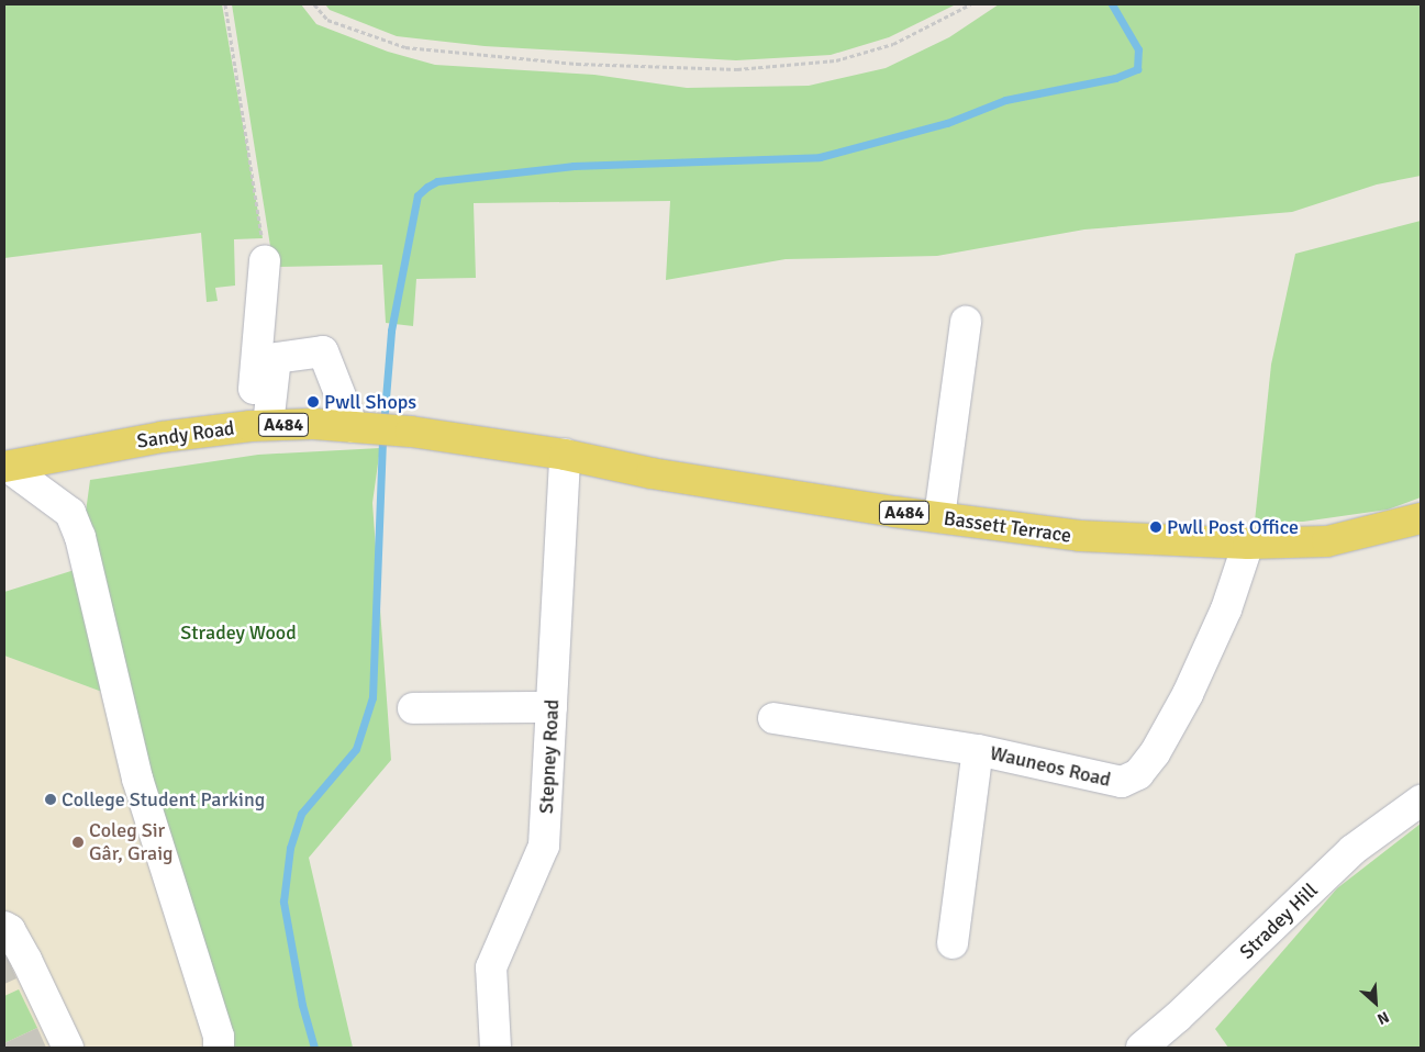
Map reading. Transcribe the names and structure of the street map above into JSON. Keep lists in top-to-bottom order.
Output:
{
  "streets": {
    "main road": ["A484", "Sandy Road", "Bassett Terrace"],
    "street": ["Stepney Road", "Wauneos Road", "Stradey Hill"]
  },
  "crossings": [
    ["Sandy Road", "Bassett Terrace"],
    ["Sandy Road", "Stepney Road"],
    ["Bassett Terrace", "Stepney Road"],
    ["Bassett Terrace", "Wauneos Road"]
  ],
  "parks": ["Stradey Wood"],
  "places": [
    "Pwll Shops",
    "Pwll Post Office",
    "College Student Parking",
    "Coleg Sir Gâr, Graig"
  ],
  "north": "bottom right"
}
